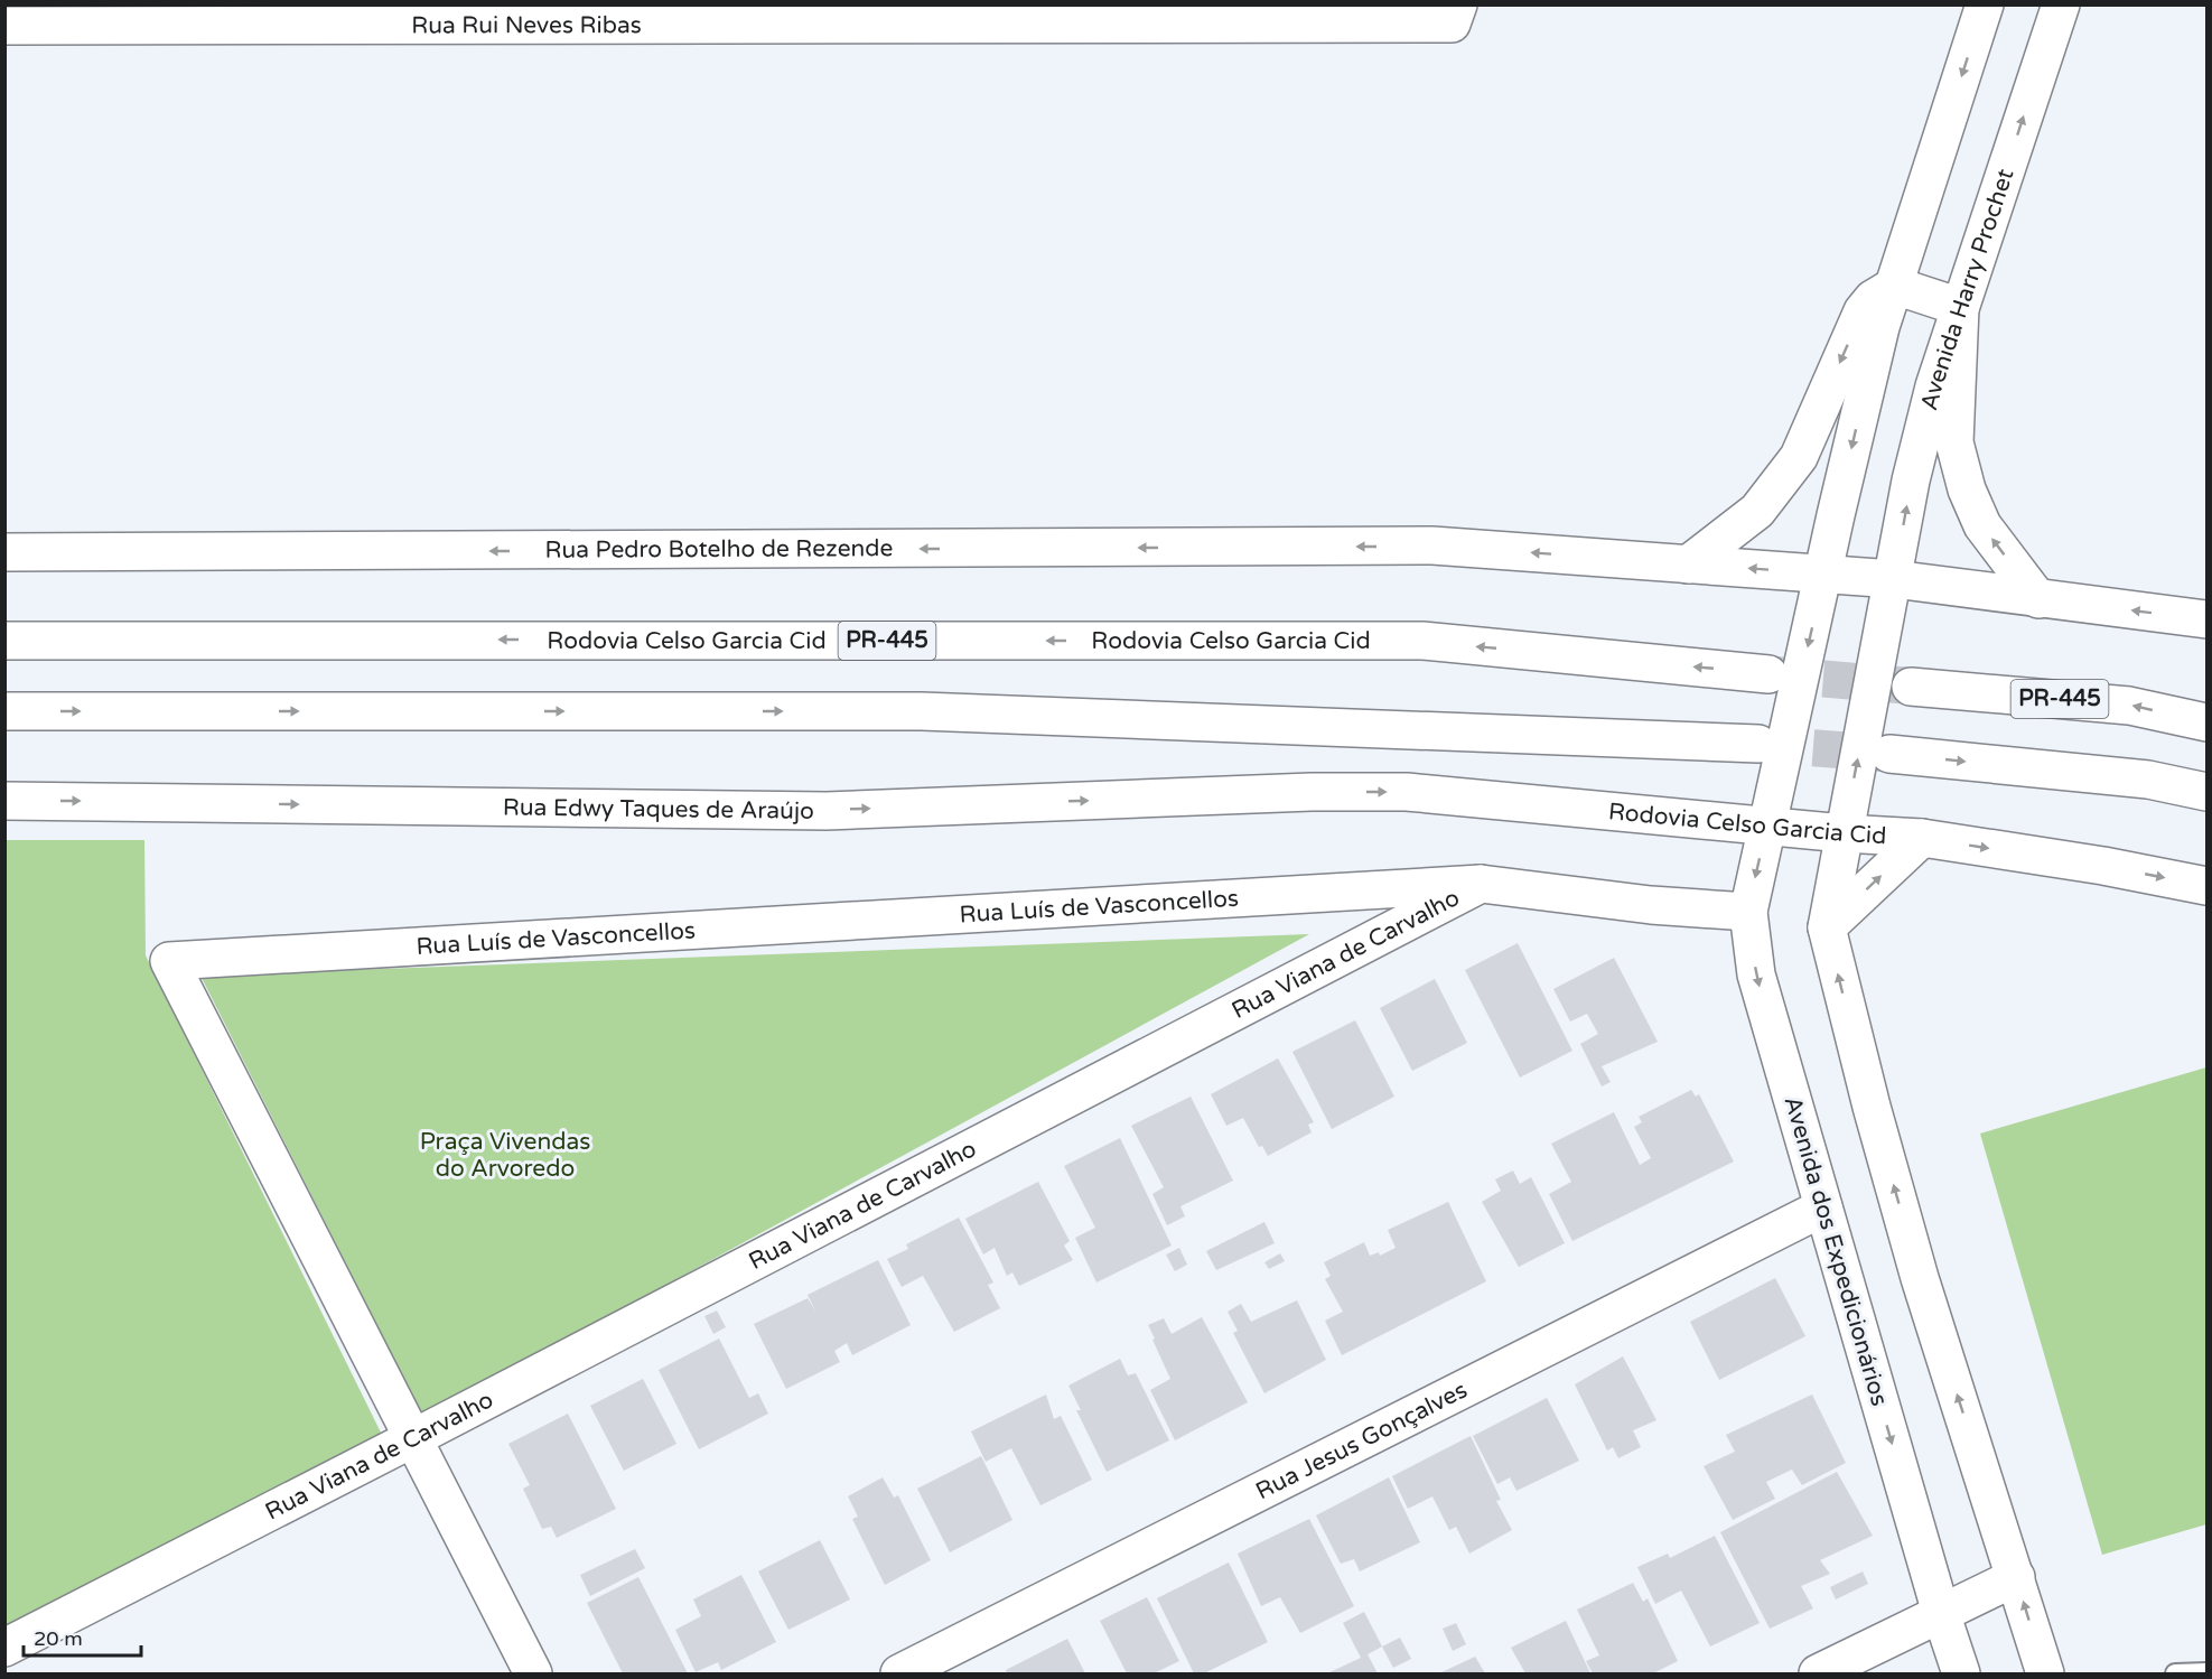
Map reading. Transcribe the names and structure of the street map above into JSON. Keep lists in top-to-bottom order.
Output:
{
  "streets": {
    "main road": [
      "Rua Rui Neves Ribas",
      "Avenida Harry Prochet",
      "Rua Pedro Botelho de Rezende",
      "Rodovia Celso Garcia Cid",
      "PR-445",
      "Rua Edwy Taques de Araújo",
      "Rua Luís de Vasconcellos",
      "Rua Viana de Carvalho",
      "Avenida dos Expedicionários",
      "Rua Jesus Gonçalves"
    ]
  },
  "crossings": [
    ["Avenida Harry Prochet", "Rodovia Celso Garcia Cid"],
    ["Rodovia Celso Garcia Cid", "Rua Edwy Taques de Araújo"],
    ["Rodovia Celso Garcia Cid", "Avenida dos Expedicionários"],
    ["Rua Luís de Vasconcellos", "Rua Viana de Carvalho"],
    ["Rua Viana de Carvalho", "Avenida dos Expedicionários"],
    ["Avenida dos Expedicionários", "Rua Jesus Gonçalves"]
  ],
  "parks": ["Praça Vivendas do Arvoredo"],
  "scale_bar": "20 m"
}
